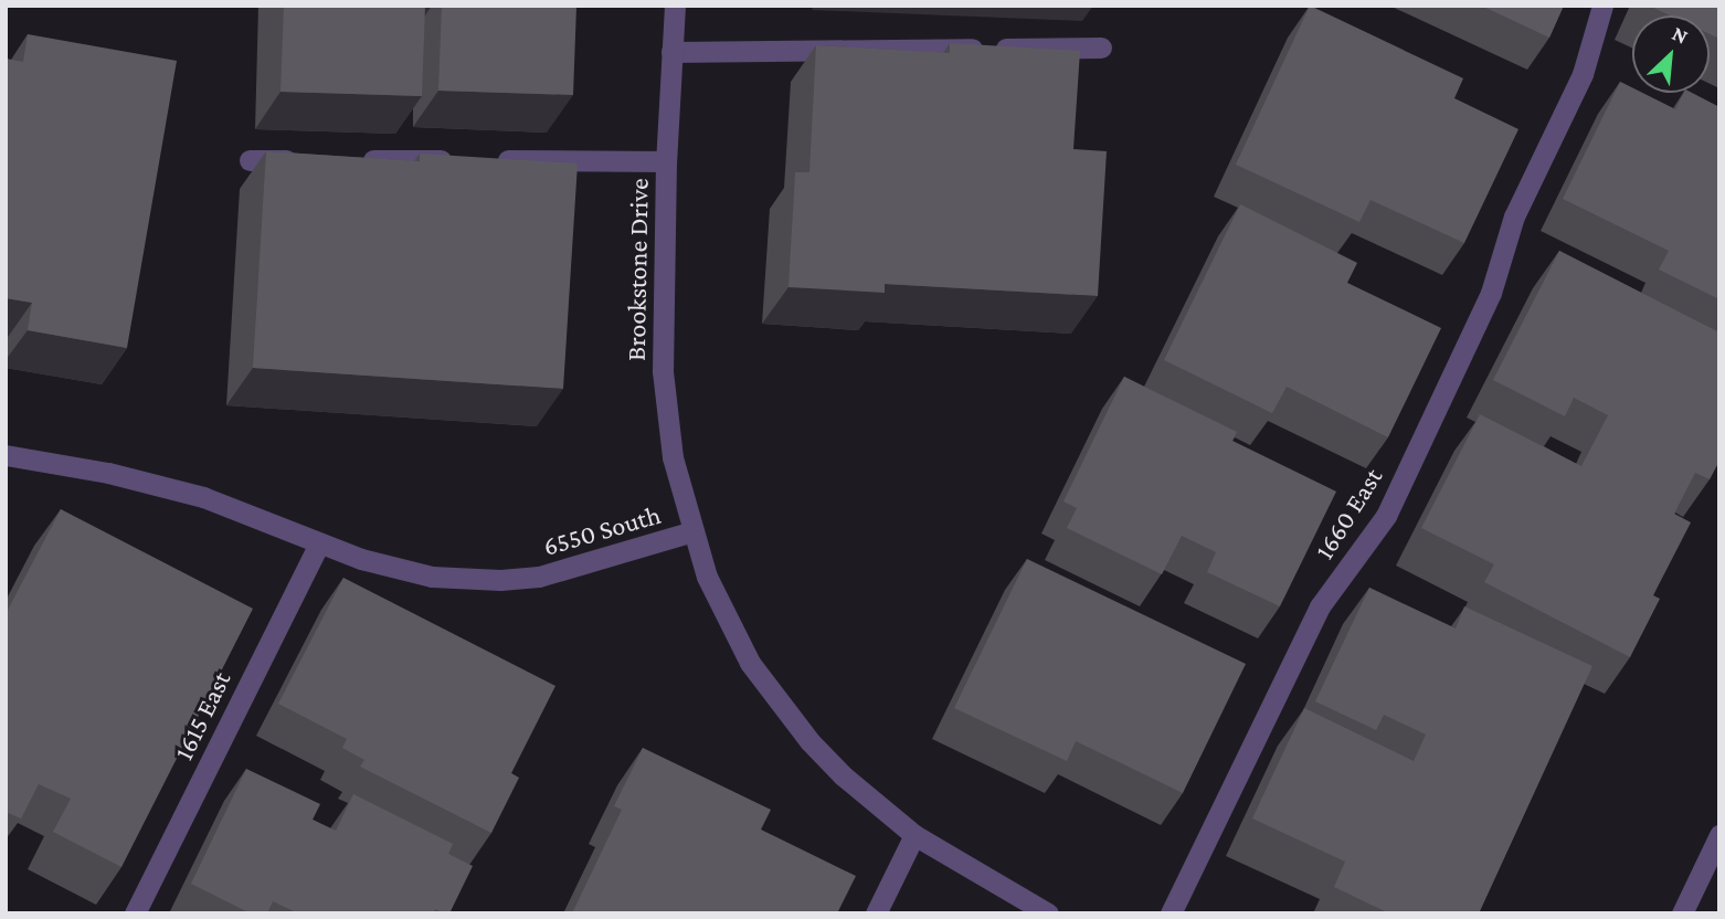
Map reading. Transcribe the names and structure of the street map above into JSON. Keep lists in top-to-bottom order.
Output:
{
  "streets": {
    "street": [
      "Brookstone Drive",
      "1660 East",
      "6550 South",
      "1615 East"
    ]
  },
  "crossings": [
    ["Brookstone Drive", "6550 South"],
    ["6550 South", "1615 East"]
  ],
  "north": "top right"
}
